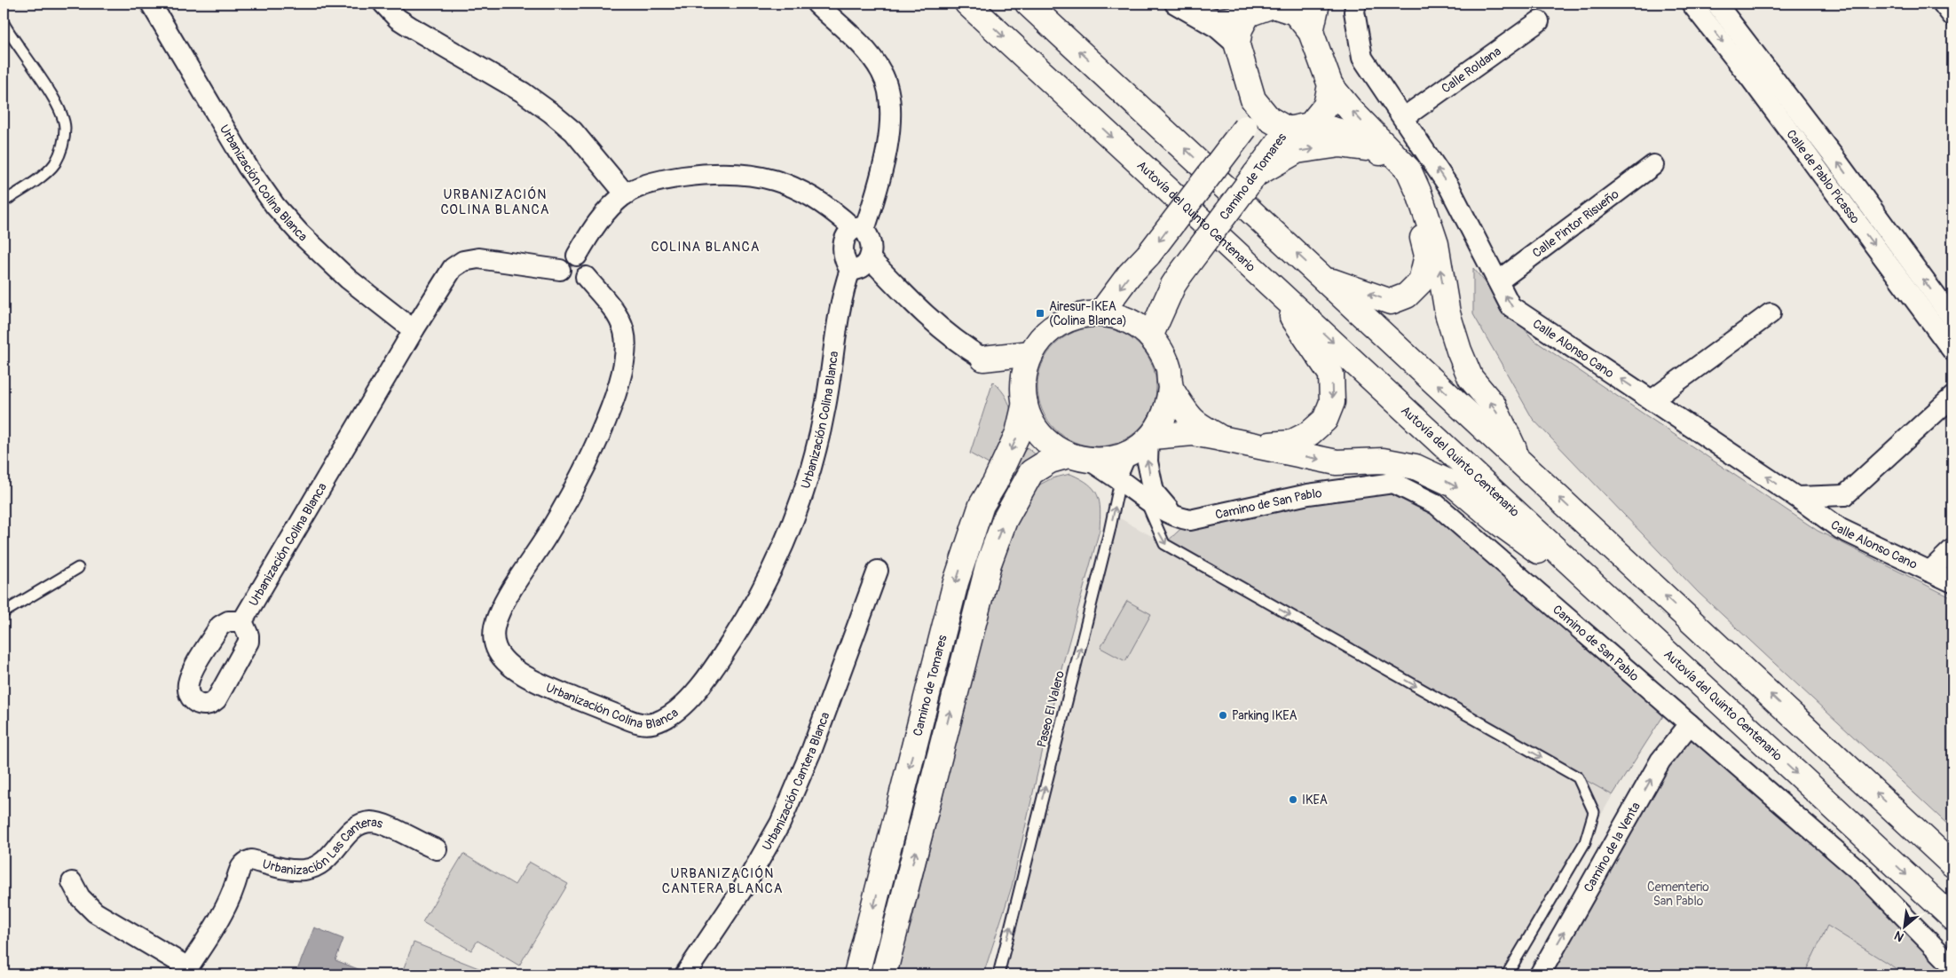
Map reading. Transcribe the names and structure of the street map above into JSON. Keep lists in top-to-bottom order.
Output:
{
  "streets": {
    "main road": ["Camino de Tomares", "Autovía del Quinto Centenario"],
    "street": [
      "Calle Roldana",
      "Calle de Pablo Picasso",
      "Urbanización Colina Blanca",
      "Calle Pintor Risueño",
      "Calle Alonso Cano",
      "Camino de San Pablo",
      "Urbanización Cantera Blanca",
      "Urbanización Las Canteras",
      "Camino de la Venta"
    ],
    "lane": ["Paseo El Valero"]
  },
  "crossings": [
    ["Calle Roldana", "Calle Alonso Cano"],
    ["Camino de Tomares", "Camino de San Pablo"],
    ["Camino de Tomares", "Paseo El Valero"],
    ["Calle Pintor Risueño", "Calle Alonso Cano"],
    ["Camino de San Pablo", "Paseo El Valero"],
    ["Camino de San Pablo", "Camino de la Venta"]
  ],
  "one_way": ["Calle Alonso Cano", "Paseo El Valero", "Camino de la Venta"],
  "districts": ["URBANIZACIÓN COLINA BLANCA", "COLINA BLANCA", "URBANIZACIÓN CANTERA BLANCA"],
  "parks": ["Cementerio San Pablo"],
  "places": {
    "transit": ["Airesur-IKEA (Colina Blanca)"],
    "other": ["Parking IKEA", "IKEA"]
  },
  "north": "bottom left"
}
